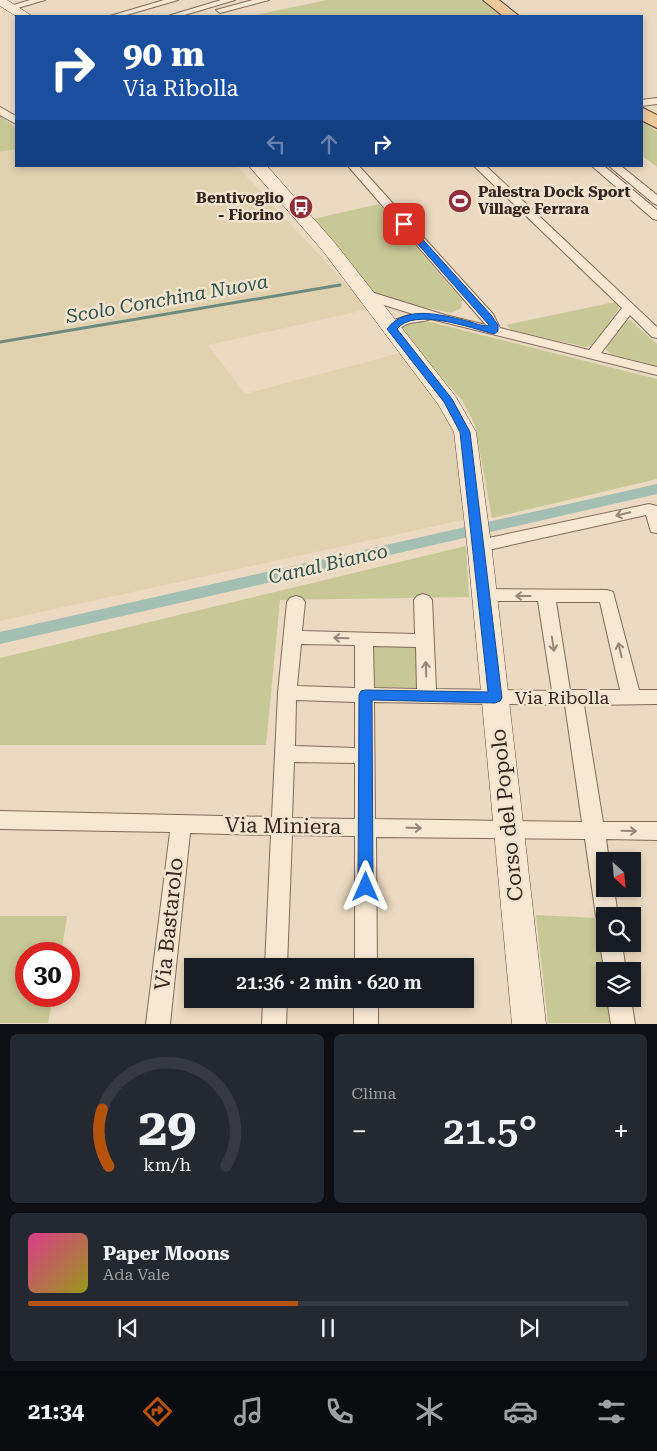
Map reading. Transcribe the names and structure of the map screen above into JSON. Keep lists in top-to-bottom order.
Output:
{
  "streets": {
    "street": [
      "Via Ribolla",
      "Corso del Popolo",
      "Via Miniera",
      "Via Bastarolo"
    ]
  },
  "crossings": [
    ["Via Ribolla", "Corso del Popolo"],
    ["Corso del Popolo", "Via Miniera"],
    ["Via Miniera", "Via Bastarolo"]
  ],
  "water": ["Scolo Conchina Nuova", "Canal Bianco"],
  "places": {
    "sports": ["Palestra Dock Sport Village Ferrara"],
    "bus stop": ["Bentivoglio - Fiorino"]
  },
  "north": "bottom right",
  "page": {
    "turn": ["90 m", "Via Ribolla"],
    "limit": "30",
    "trip": "21:36 · 2 min · 620 m",
    "tile": "Clima",
    "heat": ["−", "21.5°", "+"],
    "song": ["Paper Moons", "Ada Vale"],
    "tabs": "21:34",
    "gauge": ["29", "km/h"]
  }
}
